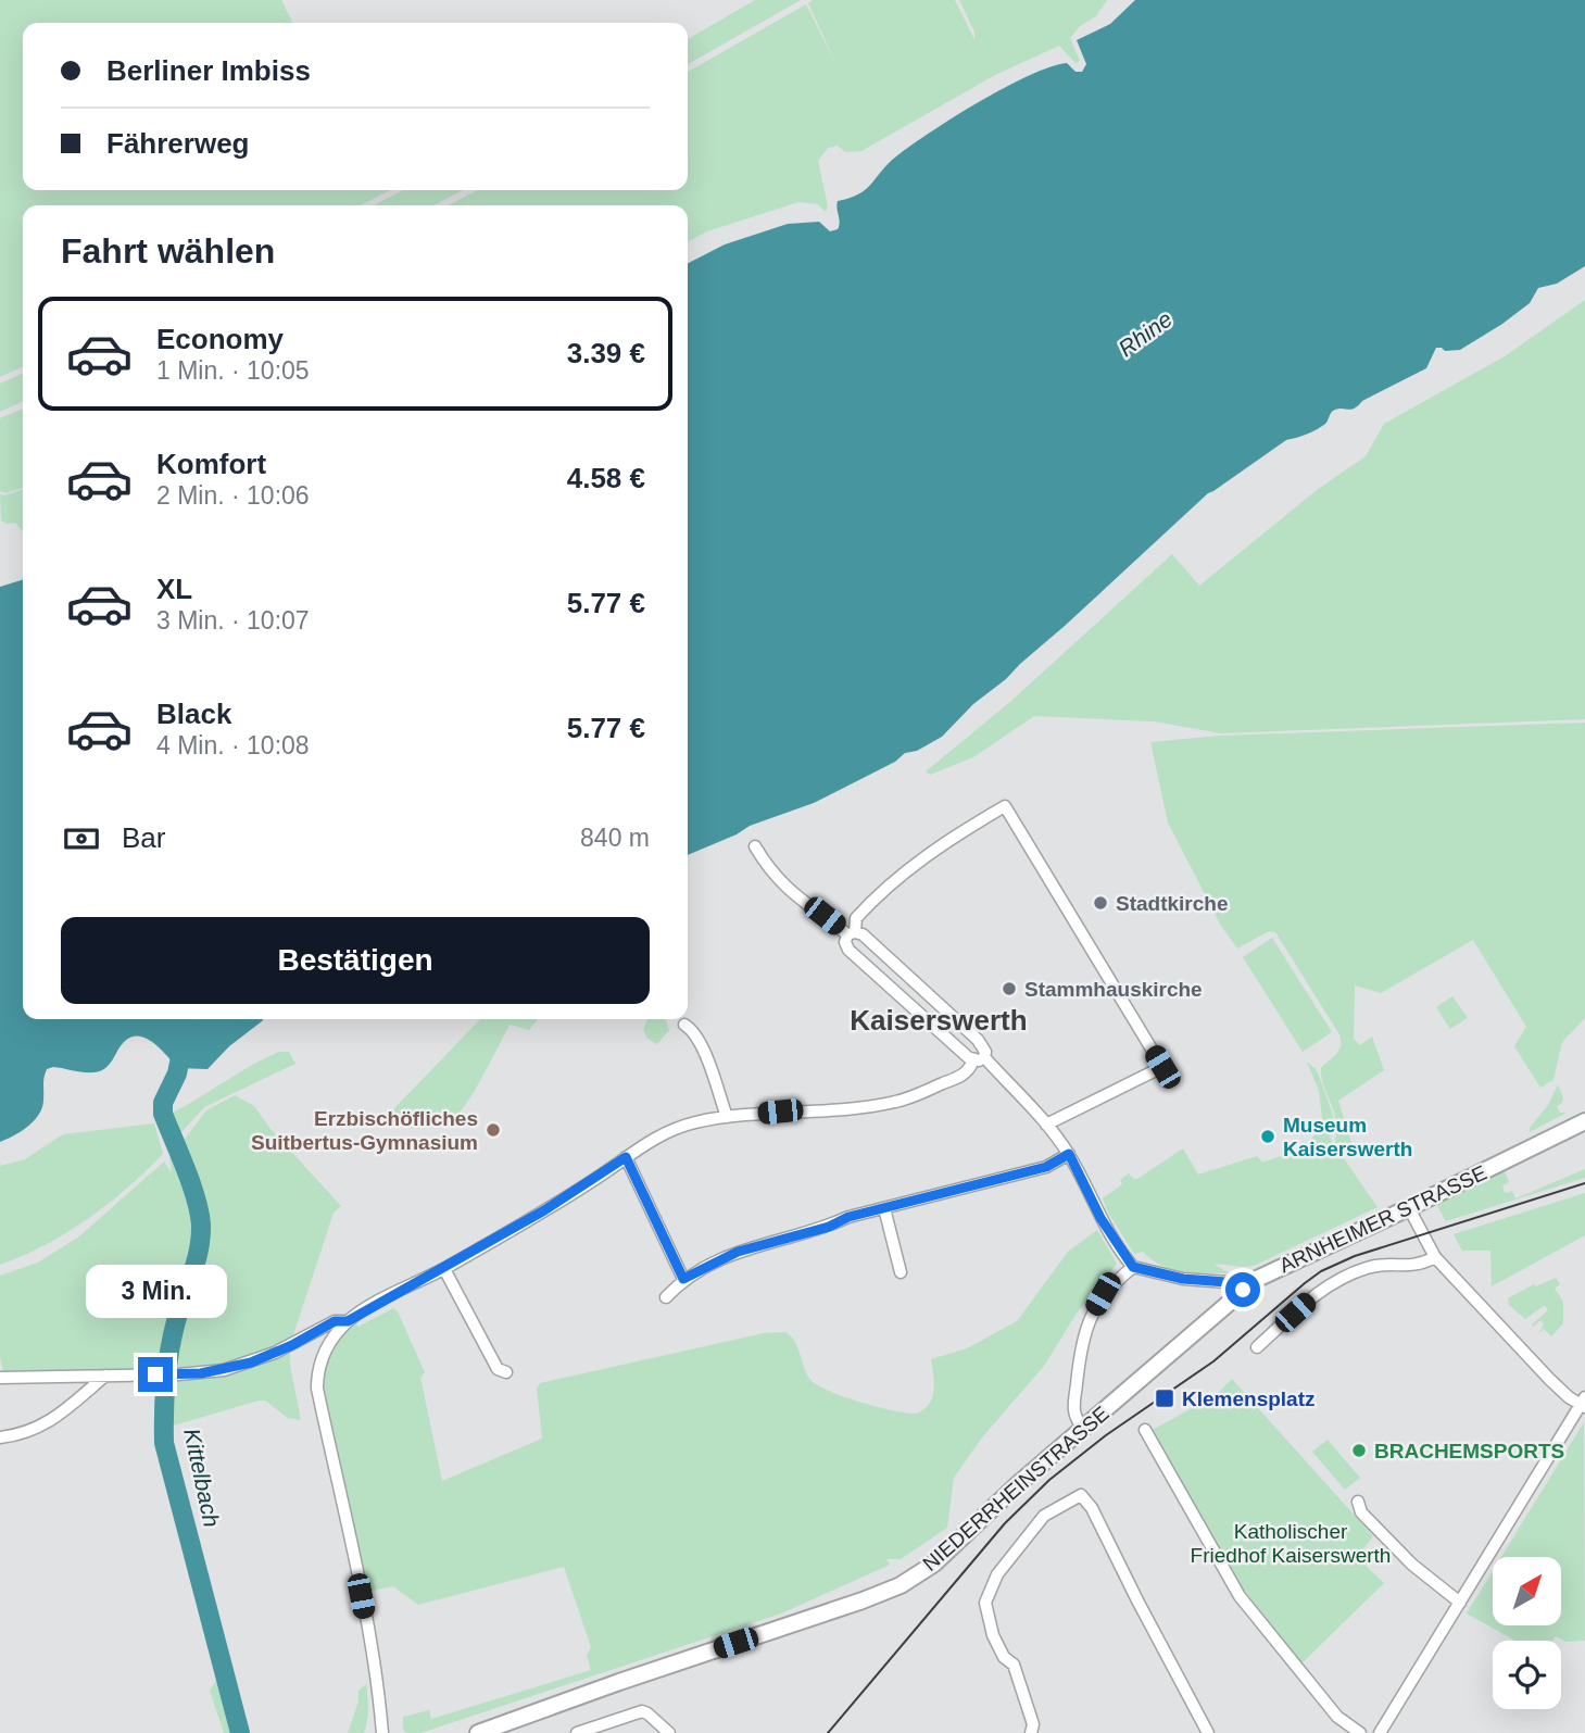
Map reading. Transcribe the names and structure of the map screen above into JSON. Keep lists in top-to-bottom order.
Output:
{
  "streets": {
    "main road": ["ARNHEIMER STRASSE", "NIEDERRHEINSTRASSE"]
  },
  "crossings": [
    ["ARNHEIMER STRASSE", "NIEDERRHEINSTRASSE"]
  ],
  "districts": ["Kaiserswerth"],
  "water": ["Rhine", "Kittelbach"],
  "parks": ["Katholischer Friedhof Kaiserswerth"],
  "places": {
    "other": [
      "Stadtkirche",
      "Stammhauskirche",
      "Erzbischöfliches Suitbertus-Gymnasium",
      "Museum Kaiserswerth",
      "BRACHEMSPORTS"
    ],
    "transit": ["Klemensplatz"]
  },
  "north": "top right",
  "page": {
    "banner": ["Berliner Imbiss", "Fährerweg"],
    "heading": "Fahrt wählen",
    "list": [
      {
        "name": "Economy",
        "note": "1 Min. · 10:05",
        "value": "3.39 €"
      },
      {
        "name": "Komfort",
        "note": "2 Min. · 10:06",
        "value": "4.58 €"
      },
      {
        "name": "XL",
        "note": "3 Min. · 10:07",
        "value": "5.77 €"
      },
      {
        "name": "Black",
        "note": "4 Min. · 10:08",
        "value": "5.77 €"
      }
    ],
    "pay": ["Bar", "840 m"],
    "buttons": "Bestätigen",
    "bubble": "3 Min."
  }
}
